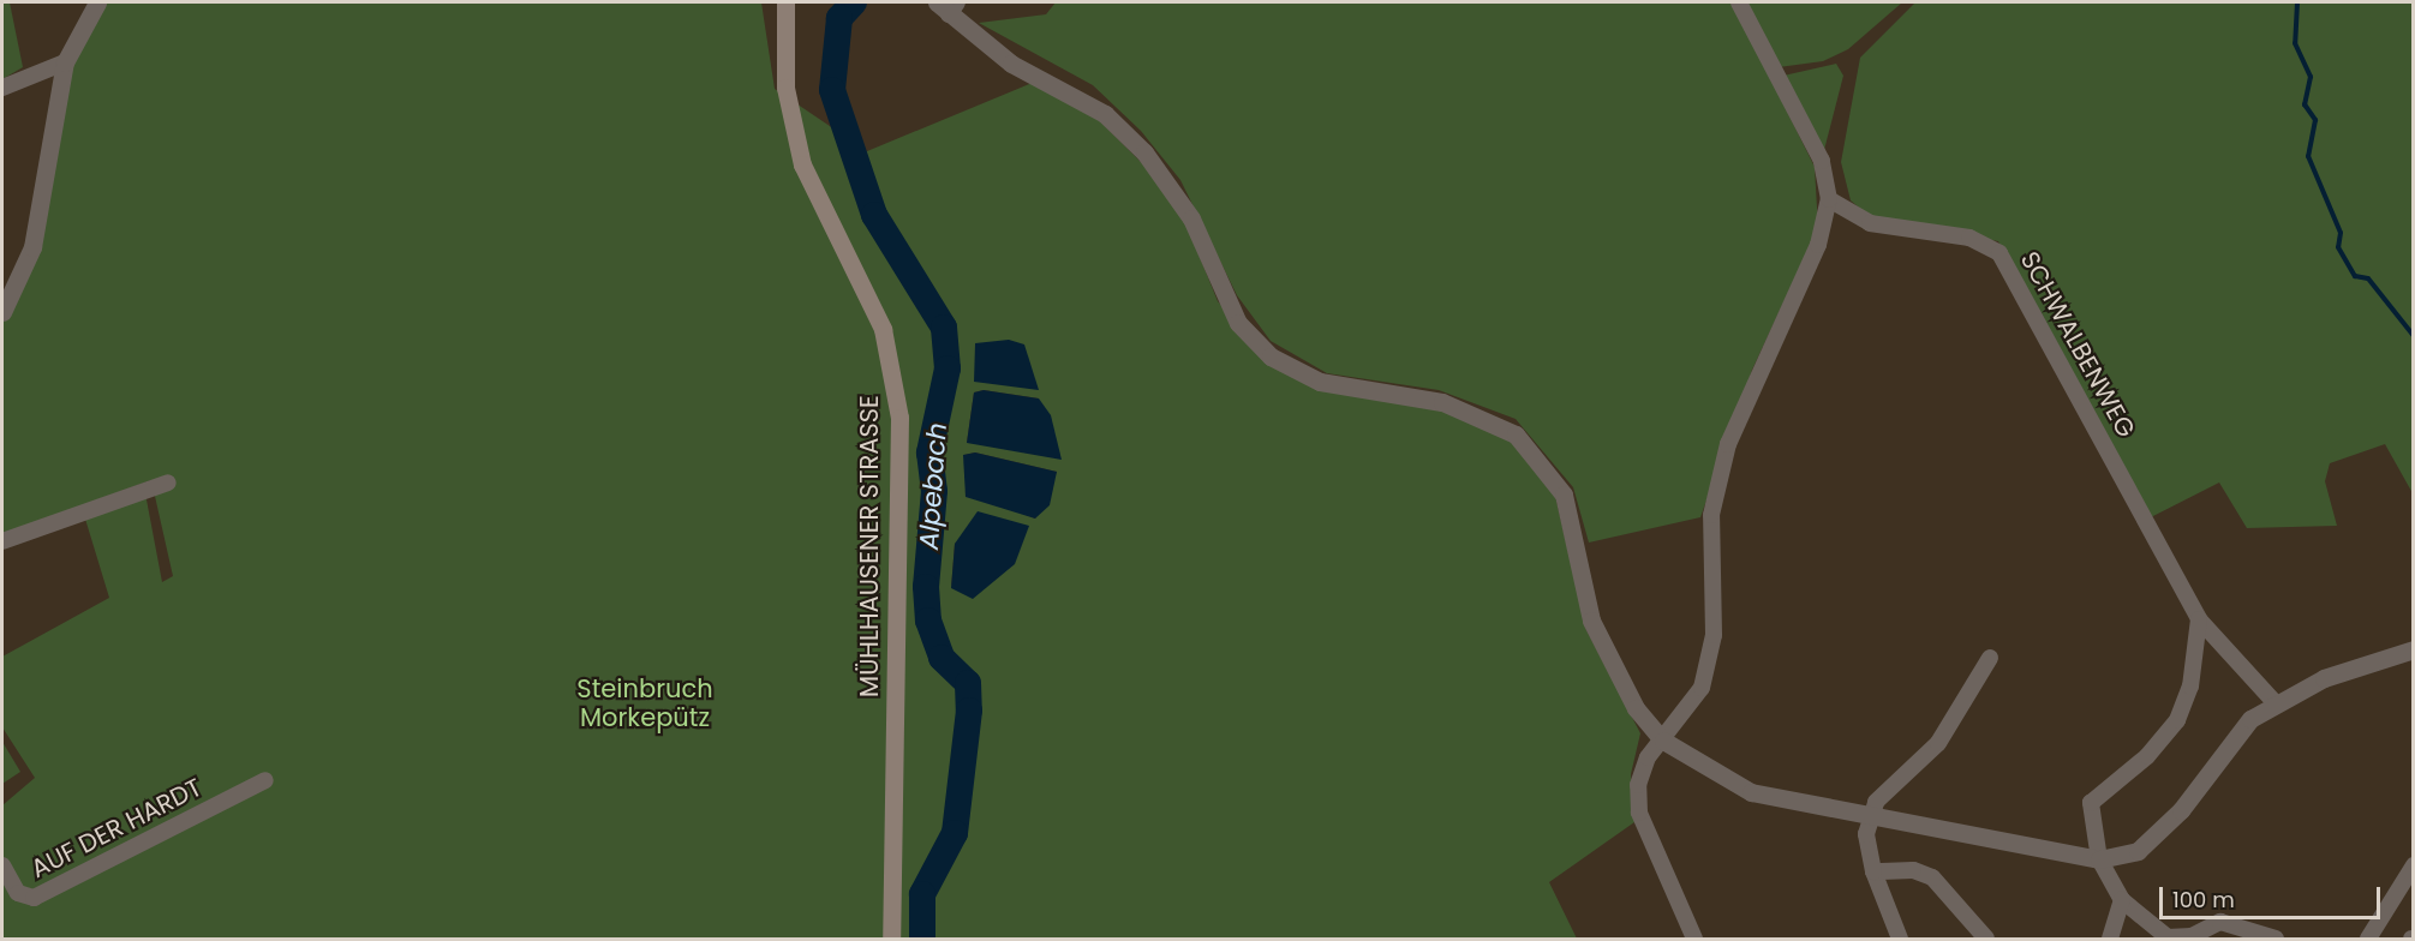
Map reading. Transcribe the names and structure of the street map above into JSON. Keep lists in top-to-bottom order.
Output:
{
  "streets": {
    "main road": ["MÜHLHAUSENER STRASSE"],
    "street": ["SCHWALBENWEG", "AUF DER HARDT"]
  },
  "water": ["Alpebach"],
  "parks": ["Steinbruch Morkepütz"],
  "scale_bar": "100 m"
}
